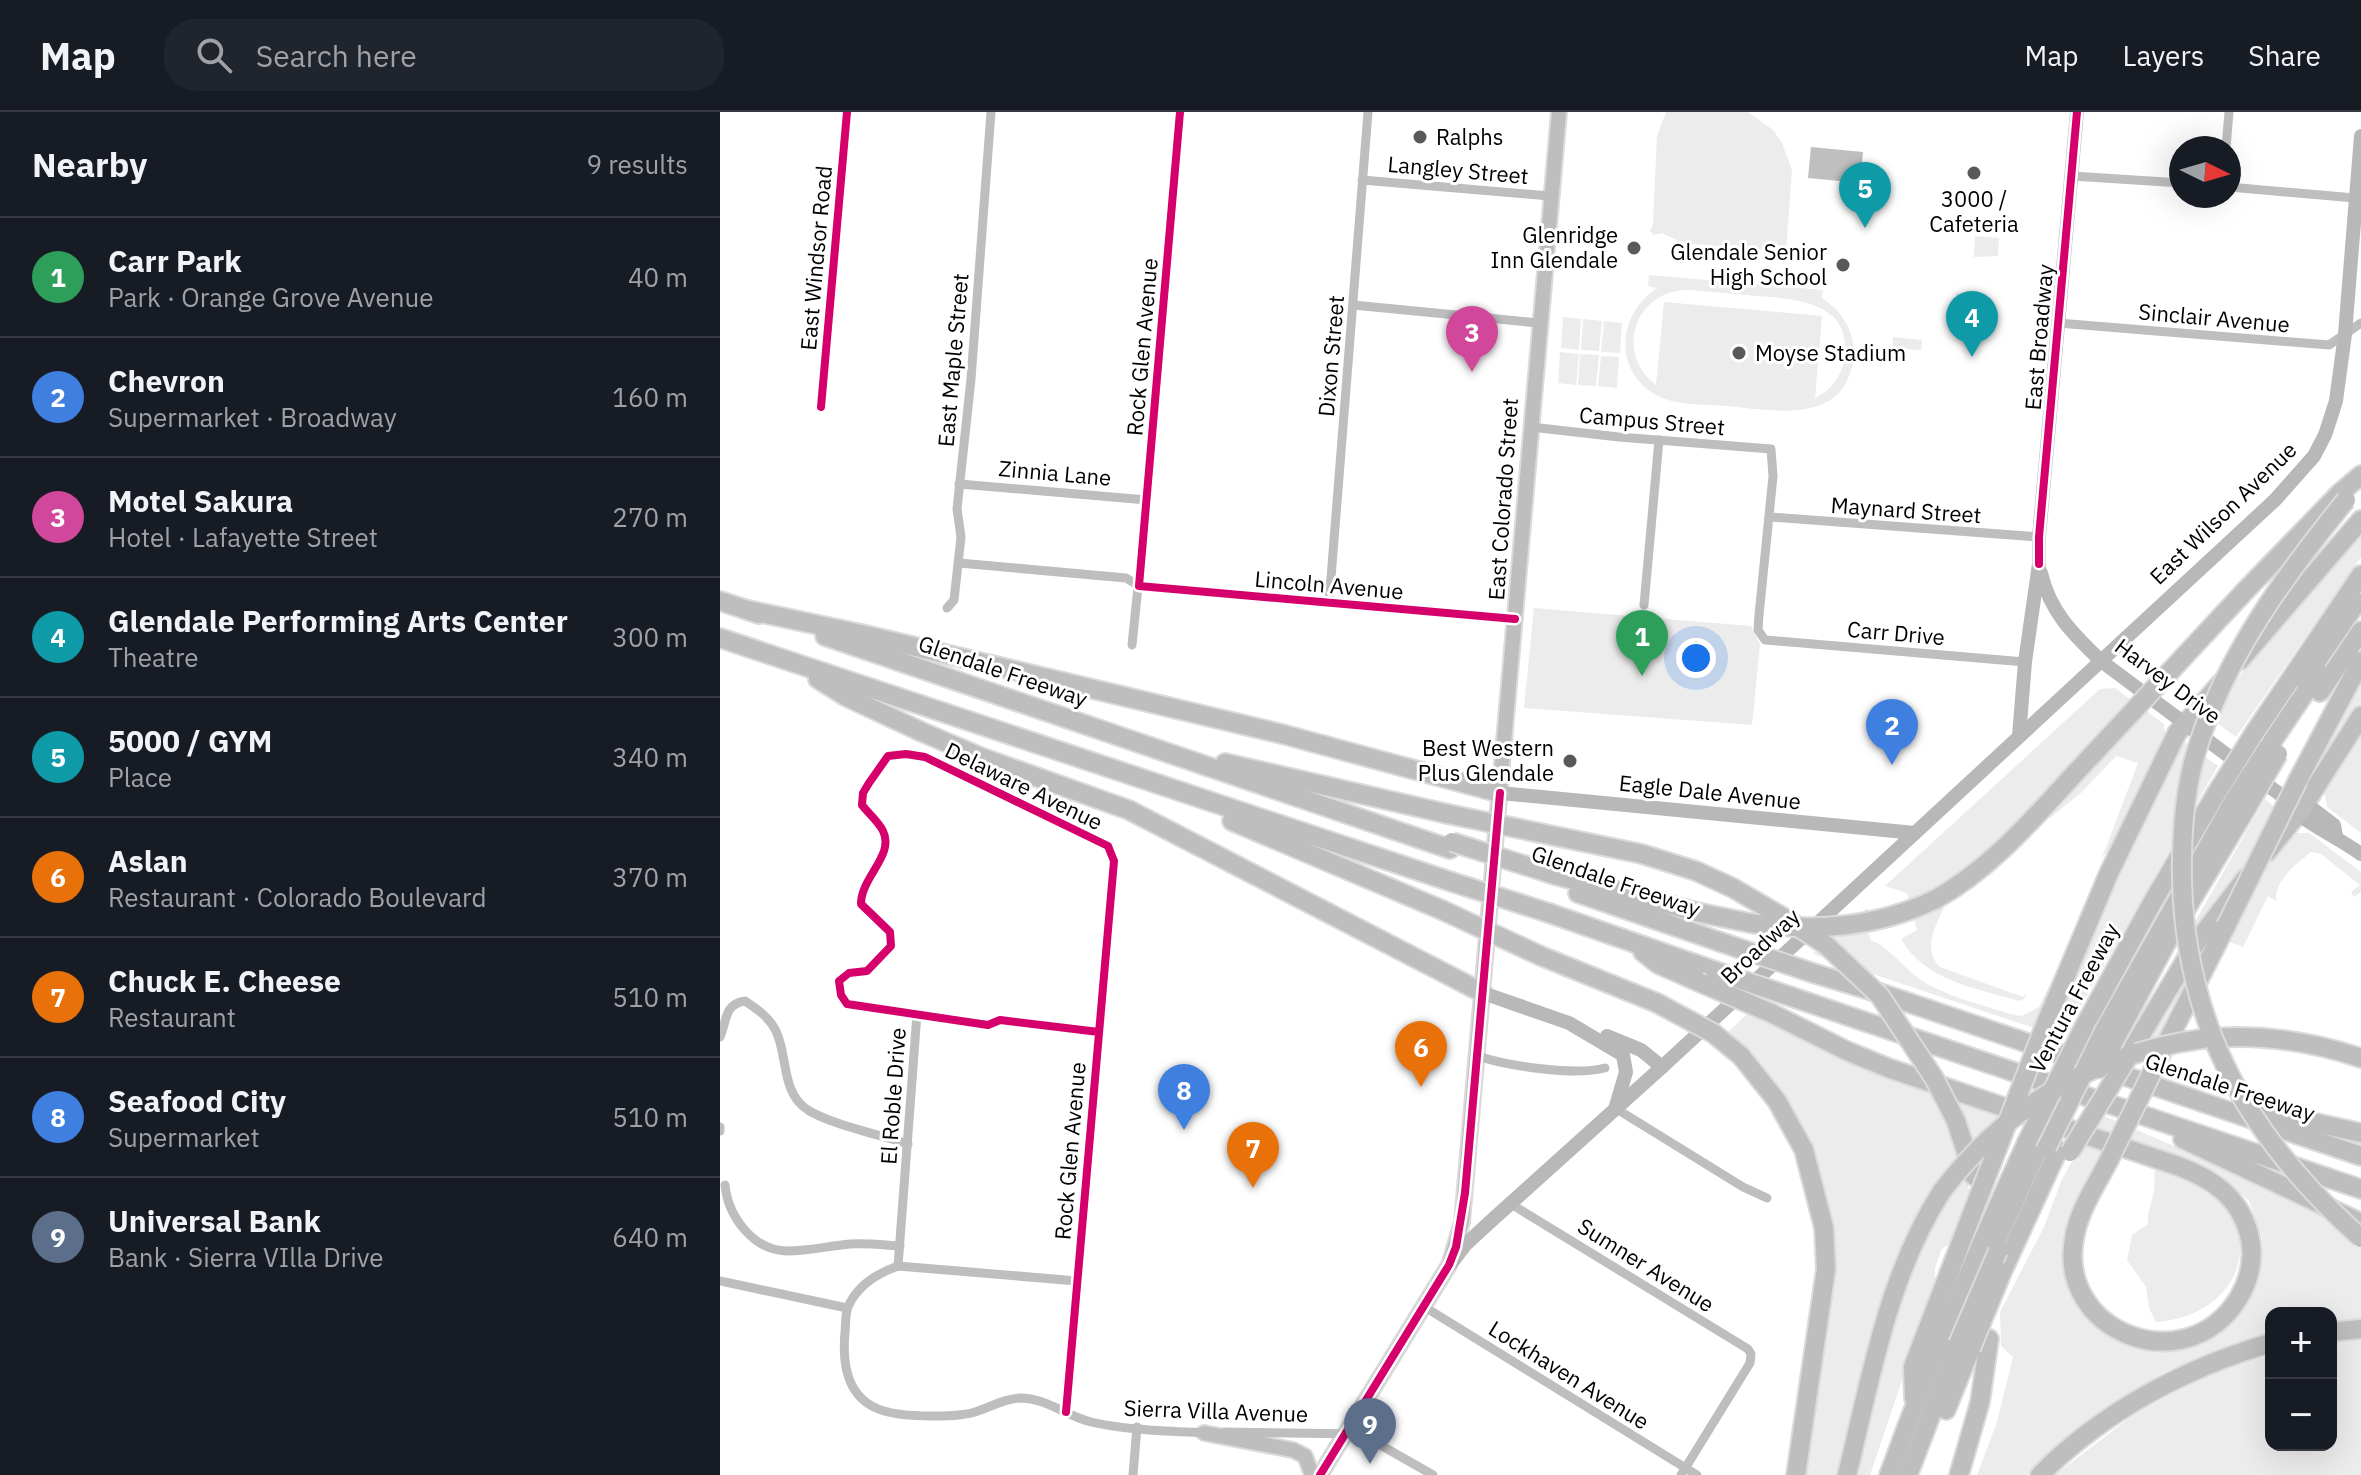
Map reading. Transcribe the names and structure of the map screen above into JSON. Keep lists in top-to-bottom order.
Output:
{
  "streets": {
    "highway": ["Glendale Freeway", "Ventura Freeway"],
    "main road": [
      "East Broadway",
      "East Colorado Street",
      "East Wilson Avenue",
      "Harvey Drive",
      "Eagle Dale Avenue",
      "Broadway"
    ],
    "street": [
      "Langley Street",
      "East Windsor Road",
      "Sinclair Avenue",
      "Rock Glen Avenue",
      "Dixon Street",
      "East Maple Street",
      "Campus Street",
      "Zinnia Lane",
      "Maynard Street",
      "Lincoln Avenue",
      "Carr Drive",
      "Delaware Avenue",
      "El Roble Drive",
      "Sumner Avenue",
      "Lockhaven Avenue",
      "Sierra Villa Avenue"
    ]
  },
  "crossings": [
    ["Langley Street", "Dixon Street"],
    ["Langley Street", "East Colorado Street"],
    ["Sinclair Avenue", "East Broadway"],
    ["Sinclair Avenue", "East Wilson Avenue"],
    ["East Broadway", "Maynard Street"],
    ["East Broadway", "Carr Drive"],
    ["East Broadway", "Harvey Drive"],
    ["East Broadway", "Broadway"],
    ["Rock Glen Avenue", "Zinnia Lane"],
    ["Rock Glen Avenue", "Lincoln Avenue"],
    ["Rock Glen Avenue", "Delaware Avenue"],
    ["Rock Glen Avenue", "Sierra Villa Avenue"],
    ["Dixon Street", "Lincoln Avenue"],
    ["East Maple Street", "Zinnia Lane"],
    ["East Maple Street", "Lincoln Avenue"],
    ["Campus Street", "East Colorado Street"],
    ["Campus Street", "Maynard Street"],
    ["Campus Street", "Carr Drive"],
    ["East Colorado Street", "Lincoln Avenue"],
    ["East Colorado Street", "Eagle Dale Avenue"],
    ["East Colorado Street", "Broadway"],
    ["East Colorado Street", "Lockhaven Avenue"],
    ["East Colorado Street", "Sierra Villa Avenue"],
    ["Maynard Street", "Carr Drive"],
    ["East Wilson Avenue", "Harvey Drive"],
    ["East Wilson Avenue", "Broadway"],
    ["Harvey Drive", "Broadway"],
    ["Delaware Avenue", "El Roble Drive"],
    ["Eagle Dale Avenue", "Broadway"],
    ["Broadway", "Sumner Avenue"],
    ["Sumner Avenue", "Lockhaven Avenue"]
  ],
  "places": [
    "Ralphs",
    "3000 / Cafeteria",
    "Glenridge Inn Glendale",
    "Glendale Senior High School",
    "Moyse Stadium",
    "Best Western Plus Glendale"
  ],
  "north": "right",
  "page": {
    "header": "Map",
    "search": "Search here",
    "nav": ["Map", "Layers", "Share"],
    "heading": ["Nearby", "9 results"],
    "pins": [
      "5",
      "4",
      "3",
      "1",
      "2",
      "6",
      "8",
      "7",
      "9"
    ],
    "list": [
      {
        "mark": "1",
        "name": "Carr Park",
        "note": "Park · Orange Grove Avenue",
        "value": "40 m"
      },
      {
        "mark": "2",
        "name": "Chevron",
        "note": "Supermarket · Broadway",
        "value": "160 m"
      },
      {
        "mark": "3",
        "name": "Motel Sakura",
        "note": "Hotel · Lafayette Street",
        "value": "270 m"
      },
      {
        "mark": "4",
        "name": "Glendale Performing Arts Center",
        "note": "Theatre",
        "value": "300 m"
      },
      {
        "mark": "5",
        "name": "5000 / GYM",
        "note": "Place",
        "value": "340 m"
      },
      {
        "mark": "6",
        "name": "Aslan",
        "note": "Restaurant · Colorado Boulevard",
        "value": "370 m"
      },
      {
        "mark": "7",
        "name": "Chuck E. Cheese",
        "note": "Restaurant",
        "value": "510 m"
      },
      {
        "mark": "8",
        "name": "Seafood City",
        "note": "Supermarket",
        "value": "510 m"
      },
      {
        "mark": "9",
        "name": "Universal Bank",
        "note": "Bank · Sierra VIlla Drive",
        "value": "640 m"
      }
    ],
    "map_buttons": ["+", "−"]
  }
}
